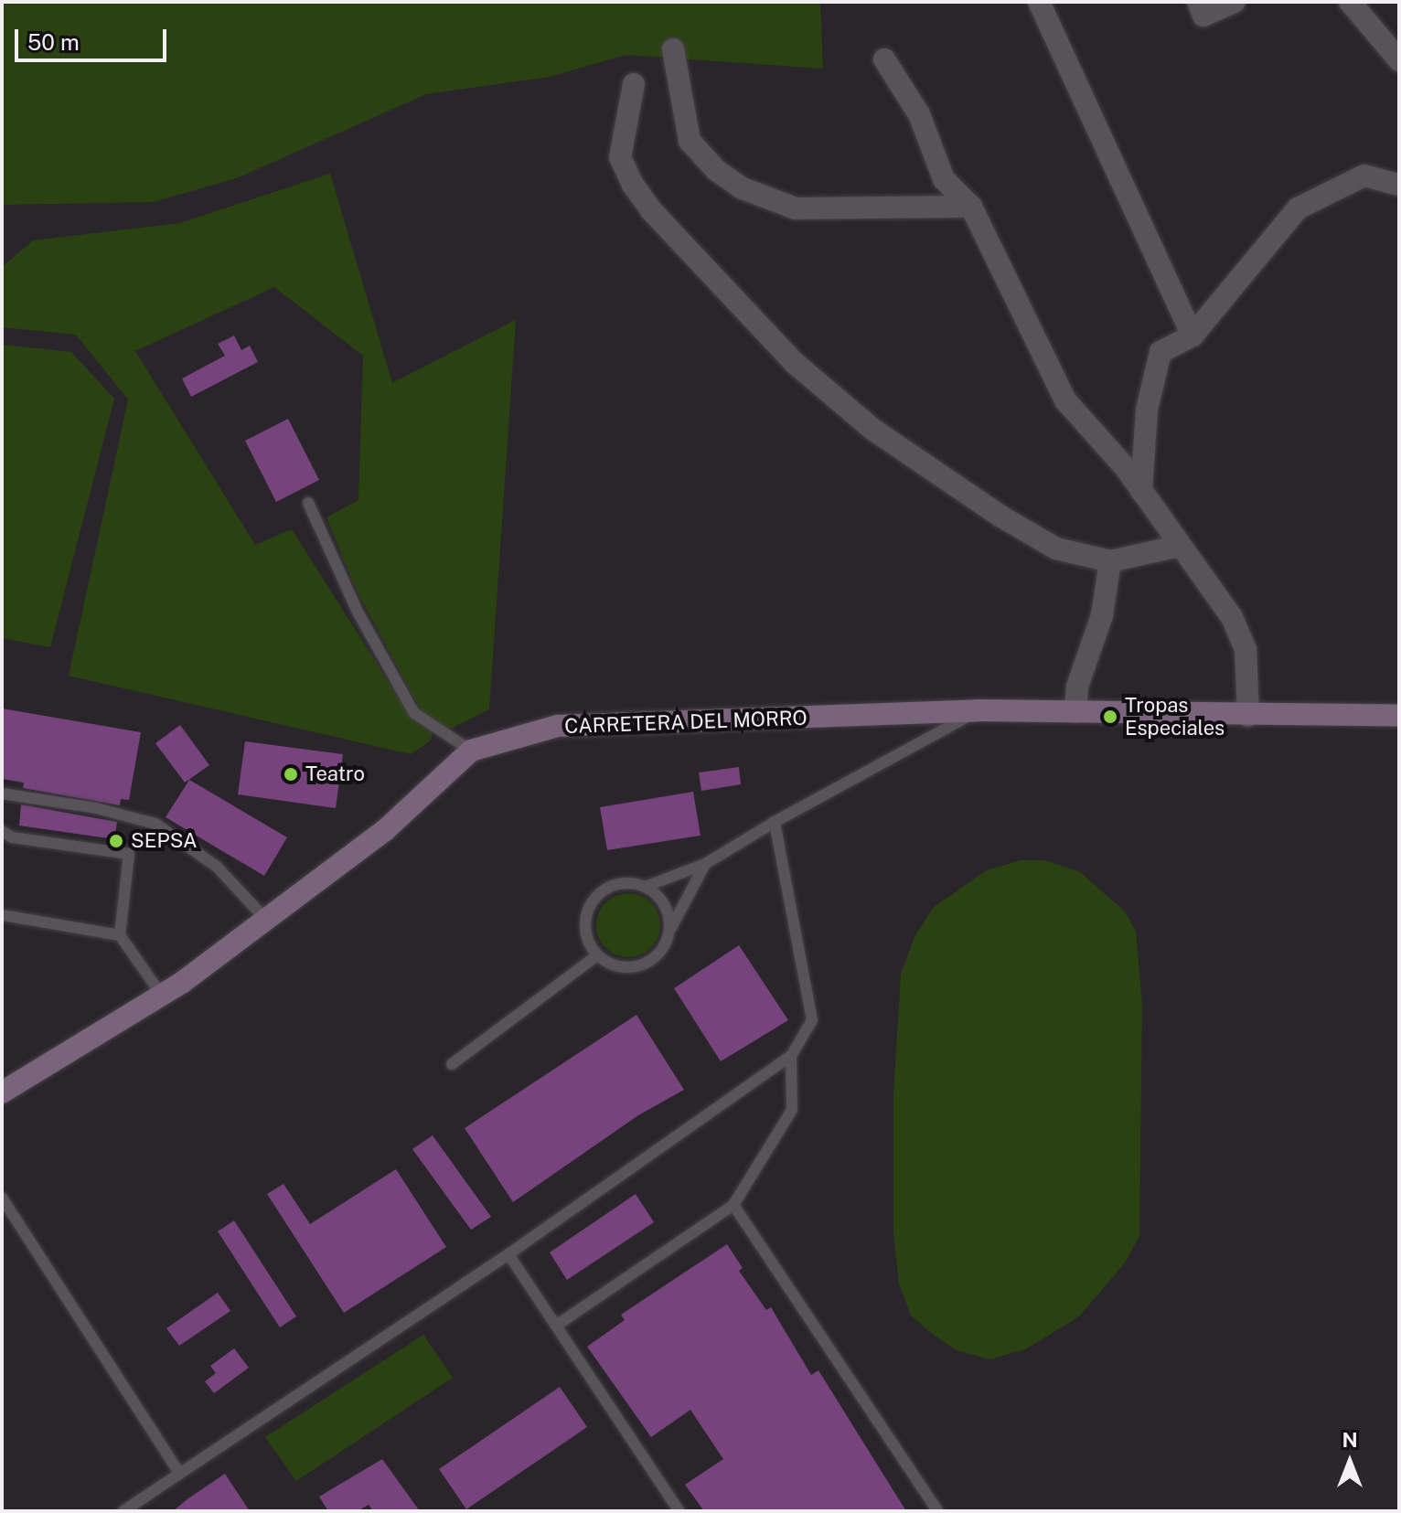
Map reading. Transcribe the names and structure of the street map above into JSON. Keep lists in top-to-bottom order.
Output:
{
  "streets": {
    "main road": ["CARRETERA DEL MORRO"]
  },
  "places": ["Tropas Especiales", "Teatro", "SEPSA"],
  "scale_bar": "50 m",
  "north": "top"
}
